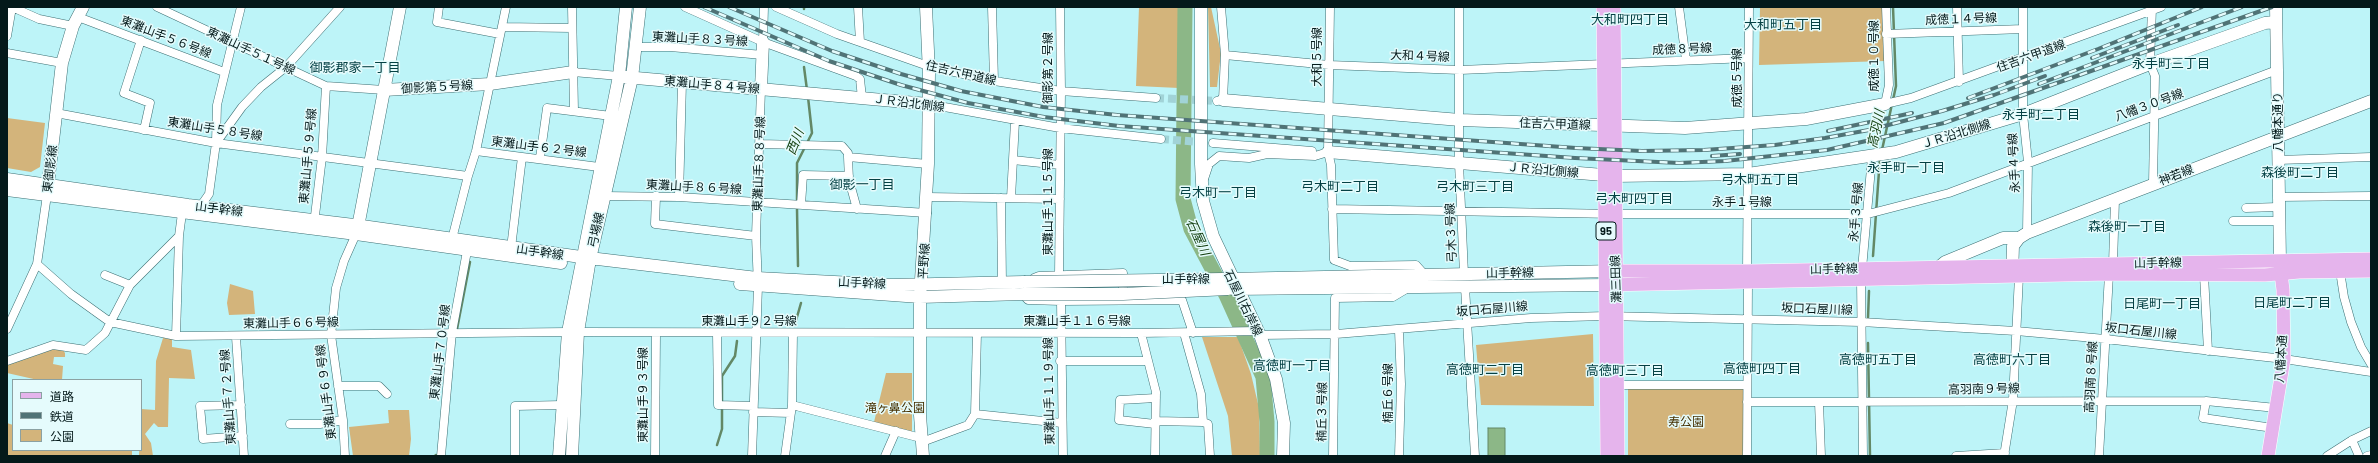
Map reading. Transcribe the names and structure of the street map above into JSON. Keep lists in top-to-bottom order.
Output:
{
  "streets": {
    "main road": [
      "山手幹線",
      "95",
      "灘三田線",
      "八幡本通"
    ],
    "street": [
      "成徳１４号線",
      "東灘山手５６号線",
      "東灘山手８３号線",
      "成徳８号線",
      "東灘山手５１号線",
      "大和４号線",
      "成徳１０号線",
      "住吉六甲道線",
      "大和５号線",
      "御影第２号線",
      "成徳５号線",
      "東灘山手８４号線",
      "御影第５号線",
      "ＪＲ沿北側線",
      "八幡３０号線",
      "八幡本通り",
      "東灘山手５８号線",
      "東灘山手６２号線",
      "東灘山手５９号線",
      "永手４号線",
      "東灘山手８８号線",
      "東御影線",
      "神若線",
      "東灘山手８６号線",
      "東灘山手１１５号線",
      "永手１号線",
      "永手３号線",
      "弓場線",
      "弓木３号線",
      "平野線",
      "石屋川右岸線",
      "坂口石屋川線",
      "東灘山手９２号線",
      "東灘山手１１６号線",
      "東灘山手６６号線",
      "東灘山手７０号線",
      "高羽南８号線",
      "高羽南９号線",
      "東灘山手１１９号線",
      "東灘山手６９号線",
      "楠丘６号線",
      "東灘山手９３号線",
      "東灘山手７２号線",
      "楠丘３号線"
    ]
  },
  "crossings": [
    ["成徳１４号線", "成徳１０号線"],
    ["成徳１４号線", "永手４号線"],
    ["東灘山手５６号線", "東御影線"],
    ["東灘山手８３号線", "東灘山手８８号線"],
    ["東灘山手８３号線", "弓場線"],
    ["成徳８号線", "大和４号線"],
    ["成徳８号線", "成徳５号線"],
    ["成徳８号線", "灘三田線"],
    ["東灘山手５１号線", "御影第５号線"],
    ["東灘山手５１号線", "東灘山手５９号線"],
    ["大和４号線", "大和５号線"],
    ["大和４号線", "弓木３号線"],
    ["大和４号線", "灘三田線"],
    ["成徳１０号線", "住吉六甲道線"],
    ["住吉六甲道線", "大和５号線"],
    ["住吉六甲道線", "御影第２号線"],
    ["住吉六甲道線", "成徳５号線"],
    ["住吉六甲道線", "永手４号線"],
    ["住吉六甲道線", "弓木３号線"],
    ["住吉六甲道線", "平野線"],
    ["住吉六甲道線", "灘三田線"],
    ["大和５号線", "ＪＲ沿北側線"],
    ["大和５号線", "永手１号線"],
    ["大和５号線", "山手幹線"],
    ["御影第２号線", "ＪＲ沿北側線"],
    ["御影第２号線", "東灘山手１１５号線"],
    ["成徳５号線", "ＪＲ沿北側線"],
    ["成徳５号線", "永手１号線"],
    ["成徳５号線", "山手幹線"],
    ["成徳５号線", "坂口石屋川線"],
    ["成徳５号線", "高羽南９号線"],
    ["東灘山手８４号線", "ＪＲ沿北側線"],
    ["東灘山手８４号線", "東灘山手８８号線"],
    ["東灘山手８４号線", "弓場線"],
    ["ＪＲ沿北側線", "八幡本通り"],
    ["ＪＲ沿北側線", "永手４号線"],
    ["ＪＲ沿北側線", "東灘山手８８号線"],
    ["ＪＲ沿北側線", "東灘山手１１５号線"],
    ["ＪＲ沿北側線", "永手３号線"],
    ["ＪＲ沿北側線", "弓木３号線"],
    ["ＪＲ沿北側線", "平野線"],
    ["ＪＲ沿北側線", "灘三田線"],
    ["八幡３０号線", "八幡本通り"],
    ["八幡３０号線", "永手４号線"],
    ["八幡３０号線", "永手１号線"],
    ["八幡本通り", "神若線"],
    ["八幡本通り", "山手幹線"],
    ["八幡本通り", "八幡本通"],
    ["東灘山手５８号線", "東灘山手５９号線"],
    ["東灘山手５８号線", "東御影線"],
    ["東灘山手６２号線", "弓場線"],
    ["東灘山手５９号線", "山手幹線"],
    ["永手４号線", "神若線"],
    ["永手４号線", "永手１号線"],
    ["東灘山手８８号線", "東灘山手８６号線"],
    ["東灘山手８８号線", "山手幹線"],
    ["東灘山手８８号線", "東灘山手９２号線"],
    ["東御影線", "山手幹線"],
    ["東御影線", "東灘山手６６号線"],
    ["神若線", "山手幹線"],
    ["神若線", "高羽南８号線"],
    ["東灘山手８６号線", "弓場線"],
    ["東灘山手８６号線", "平野線"],
    ["永手１号線", "永手３号線"],
    ["永手１号線", "弓木３号線"],
    ["永手１号線", "灘三田線"],
    ["山手幹線", "永手３号線"],
    ["山手幹線", "弓場線"],
    ["山手幹線", "弓木３号線"],
    ["山手幹線", "平野線"],
    ["山手幹線", "灘三田線"],
    ["山手幹線", "石屋川右岸線"],
    ["山手幹線", "東灘山手７０号線"],
    ["山手幹線", "八幡本通"],
    ["山手幹線", "高羽南８号線"],
    ["山手幹線", "東灘山手６９号線"],
    ["山手幹線", "楠丘３号線"],
    ["永手３号線", "坂口石屋川線"],
    ["永手３号線", "高羽南９号線"],
    ["弓場線", "東灘山手９２号線"],
    ["弓場線", "東灘山手６６号線"],
    ["平野線", "東灘山手９２号線"],
    ["平野線", "東灘山手１１６号線"],
    ["灘三田線", "坂口石屋川線"],
    ["石屋川右岸線", "坂口石屋川線"],
    ["坂口石屋川線", "東灘山手１１６号線"],
    ["坂口石屋川線", "八幡本通"],
    ["坂口石屋川線", "高羽南８号線"],
    ["坂口石屋川線", "楠丘６号線"],
    ["坂口石屋川線", "楠丘３号線"],
    ["東灘山手９２号線", "東灘山手１１６号線"],
    ["東灘山手９２号線", "東灘山手６６号線"],
    ["東灘山手９２号線", "東灘山手９３号線"],
    ["東灘山手１１６号線", "東灘山手１１９号線"],
    ["東灘山手６６号線", "東灘山手７０号線"],
    ["東灘山手６６号線", "東灘山手６９号線"],
    ["東灘山手６６号線", "東灘山手７２号線"],
    ["八幡本通", "高羽南９号線"],
    ["高羽南８号線", "高羽南９号線"]
  ],
  "districts": [
    "大和町四丁目",
    "大和町五丁目",
    "永手町三丁目",
    "御影郡家一丁目",
    "永手町二丁目",
    "永手町一丁目",
    "森後町二丁目",
    "弓木町五丁目",
    "御影一丁目",
    "弓木町二丁目",
    "弓木町三丁目",
    "弓木町一丁目",
    "弓木町四丁目",
    "森後町一丁目",
    "日尾町二丁目",
    "日尾町一丁目",
    "高徳町五丁目",
    "高徳町六丁目",
    "高徳町一丁目",
    "高徳町四丁目",
    "高徳町二丁目",
    "高徳町三丁目"
  ],
  "water": ["高羽川", "西川", "石屋川"],
  "parks": ["滝ヶ鼻公園", "寿公園"],
  "legend": ["道路", "鉄道", "公園"]
}
